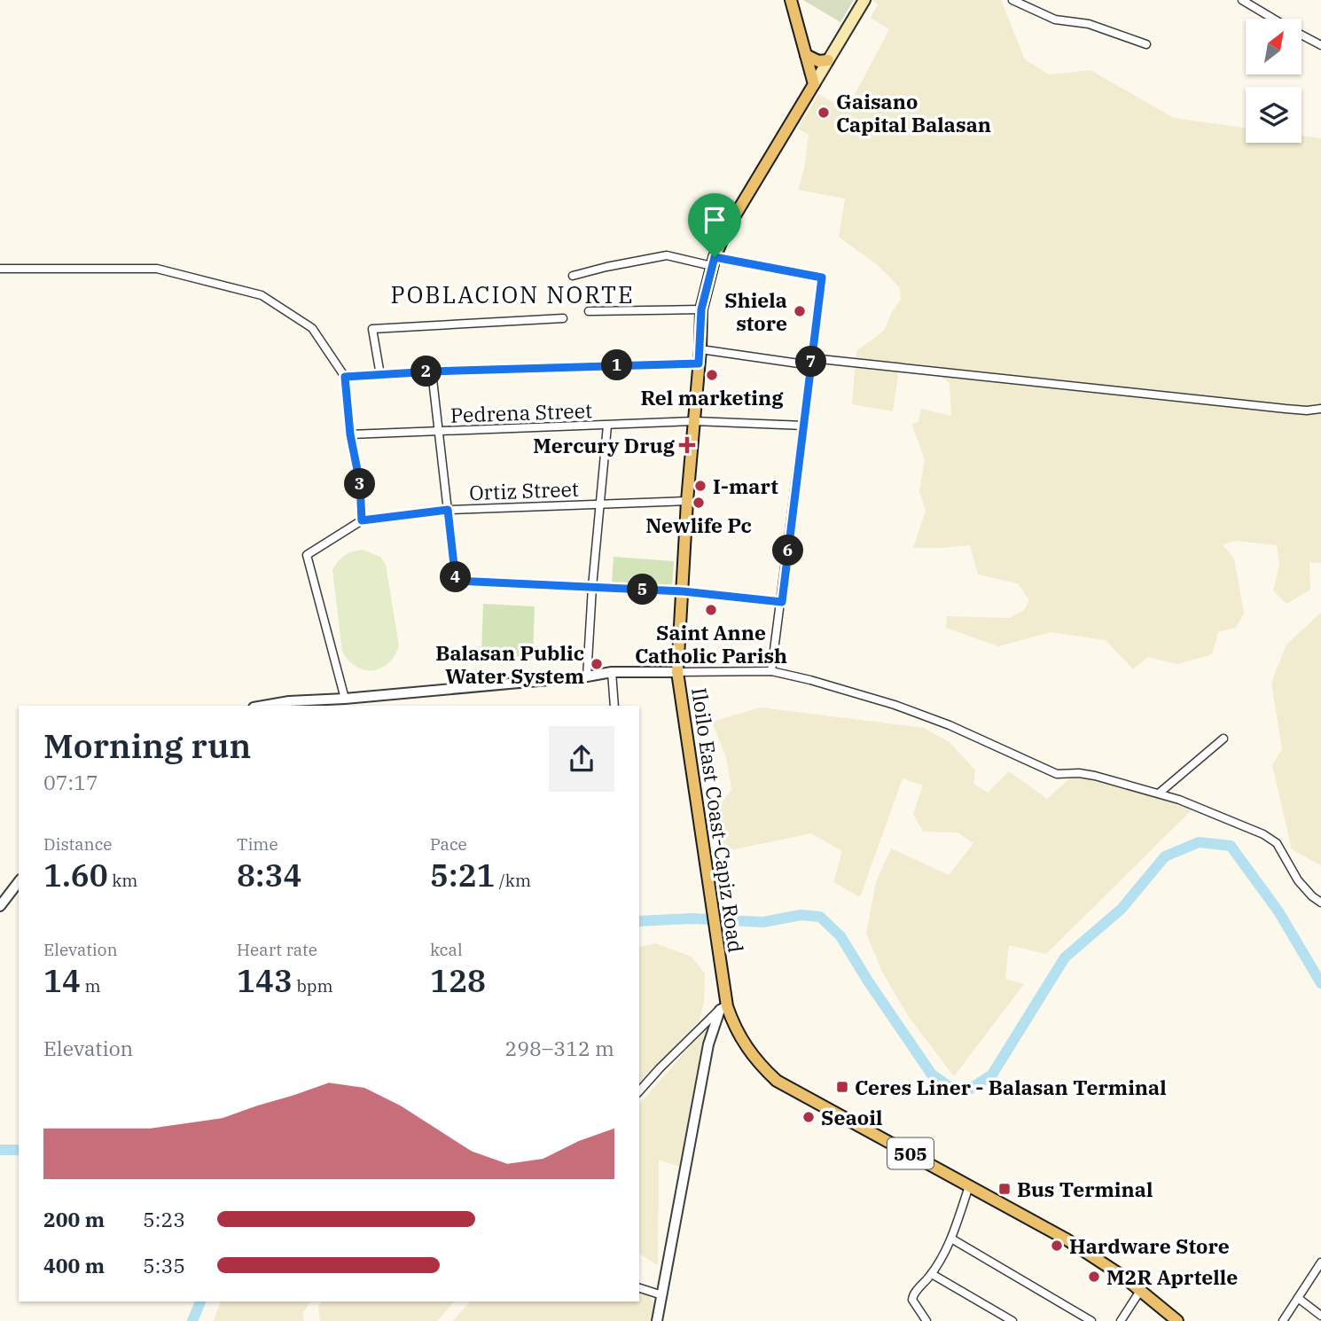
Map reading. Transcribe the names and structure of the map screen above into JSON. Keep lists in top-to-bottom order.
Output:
{
  "streets": {
    "main road": ["Iloilo East Coast-Capiz Road", "505"],
    "street": ["Pedrena Street", "Ortiz Street"]
  },
  "crossings": [
    ["Pedrena Street", "Iloilo East Coast-Capiz Road"],
    ["Ortiz Street", "Iloilo East Coast-Capiz Road"]
  ],
  "districts": ["POBLACION NORTE"],
  "places": {
    "other": [
      "Gaisano Capital Balasan",
      "Shiela store",
      "Rel marketing",
      "I-mart",
      "Newlife Pc",
      "Saint Anne Catholic Parish",
      "Balasan Public Water System",
      "Seaoil",
      "Hardware Store",
      "M2R Aprtelle"
    ],
    "health": ["Mercury Drug"],
    "transit": ["Ceres Liner - Balasan Terminal", "Bus Terminal"]
  },
  "north": "top right",
  "page": {
    "pins": [
      "7",
      "1",
      "2",
      "3",
      "6",
      "4",
      "5"
    ],
    "heading": ["Morning run", "07:17"],
    "stats": [
      ["Distance", "1.60 km"],
      ["Time", "8:34"],
      ["Pace", "5:21 /km"],
      ["Elevation", "14 m"],
      ["Heart rate", "143 bpm"],
      ["kcal", "128"]
    ],
    "chart": ["Elevation", "298–312 m"],
    "list": [
      {
        "name": "200 m",
        "note": "5:23"
      },
      {
        "name": "400 m",
        "note": "5:35"
      }
    ]
  }
}
